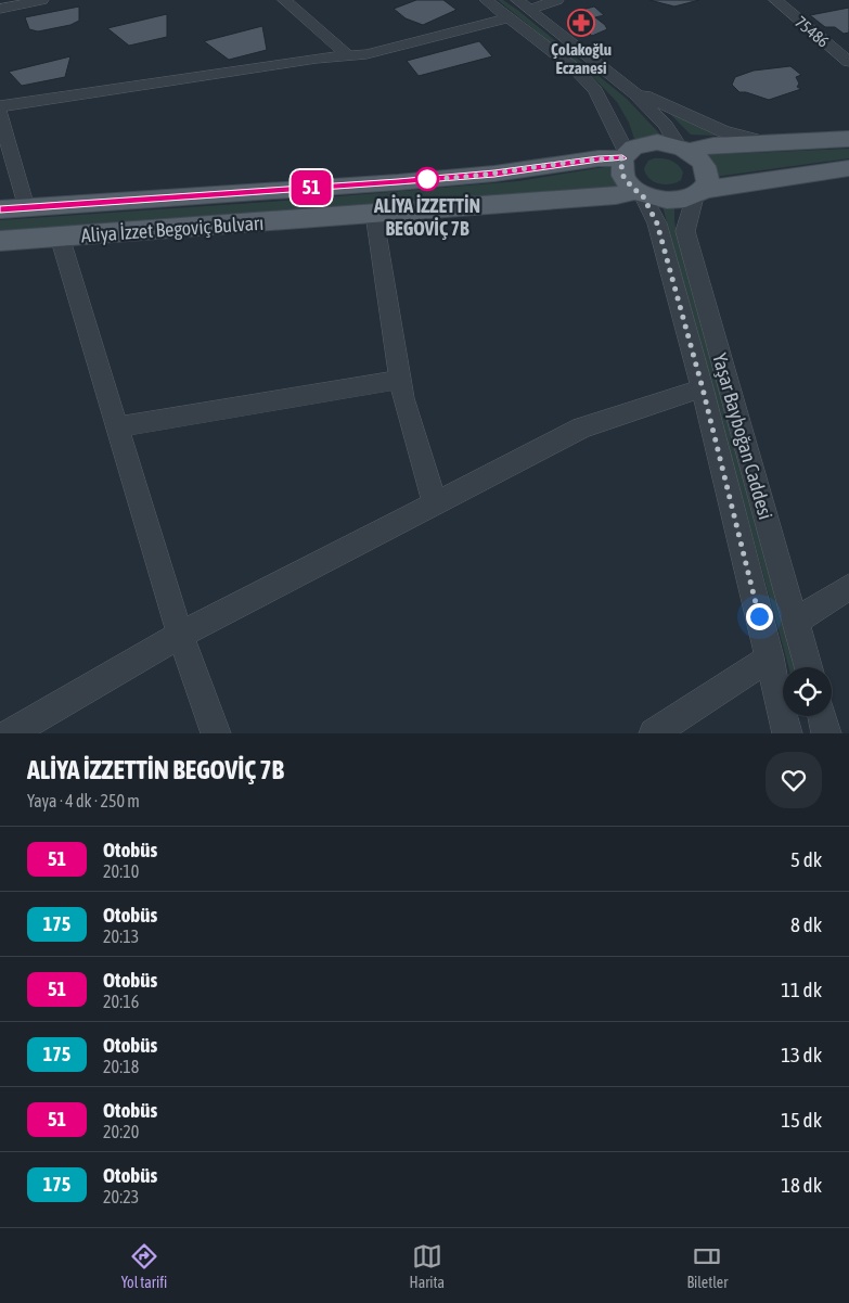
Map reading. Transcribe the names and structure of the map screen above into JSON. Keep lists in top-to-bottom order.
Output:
{
  "streets": {
    "main road": ["Aliya İzzet Begoviç Bulvarı"],
    "street": ["75486", "Yaşar Bayboğan Caddesi"]
  },
  "crossings": [
    ["Aliya İzzet Begoviç Bulvarı", "Yaşar Bayboğan Caddesi"]
  ],
  "places": {
    "pharmacy": ["Çolakoğlu Eczanesi"],
    "other": ["ALİYA İZZETTİN BEGOVİÇ 7B"]
  },
  "lines": ["bus line 51"],
  "page": {
    "on_map": "51",
    "heading": ["ALİYA İZZETTİN BEGOVİÇ 7B", "Yaya · 4 dk · 250 m"],
    "list": [
      {
        "mark": "51",
        "name": "Otobüs",
        "note": "20:10",
        "value": "5 dk"
      },
      {
        "mark": "175",
        "name": "Otobüs",
        "note": "20:13",
        "value": "8 dk"
      },
      {
        "mark": "51",
        "name": "Otobüs",
        "note": "20:16",
        "value": "11 dk"
      },
      {
        "mark": "175",
        "name": "Otobüs",
        "note": "20:18",
        "value": "13 dk"
      },
      {
        "mark": "51",
        "name": "Otobüs",
        "note": "20:20",
        "value": "15 dk"
      },
      {
        "mark": "175",
        "name": "Otobüs",
        "note": "20:23",
        "value": "18 dk"
      }
    ],
    "tabs": ["Yol tarifi", "Harita", "Biletler"]
  }
}
